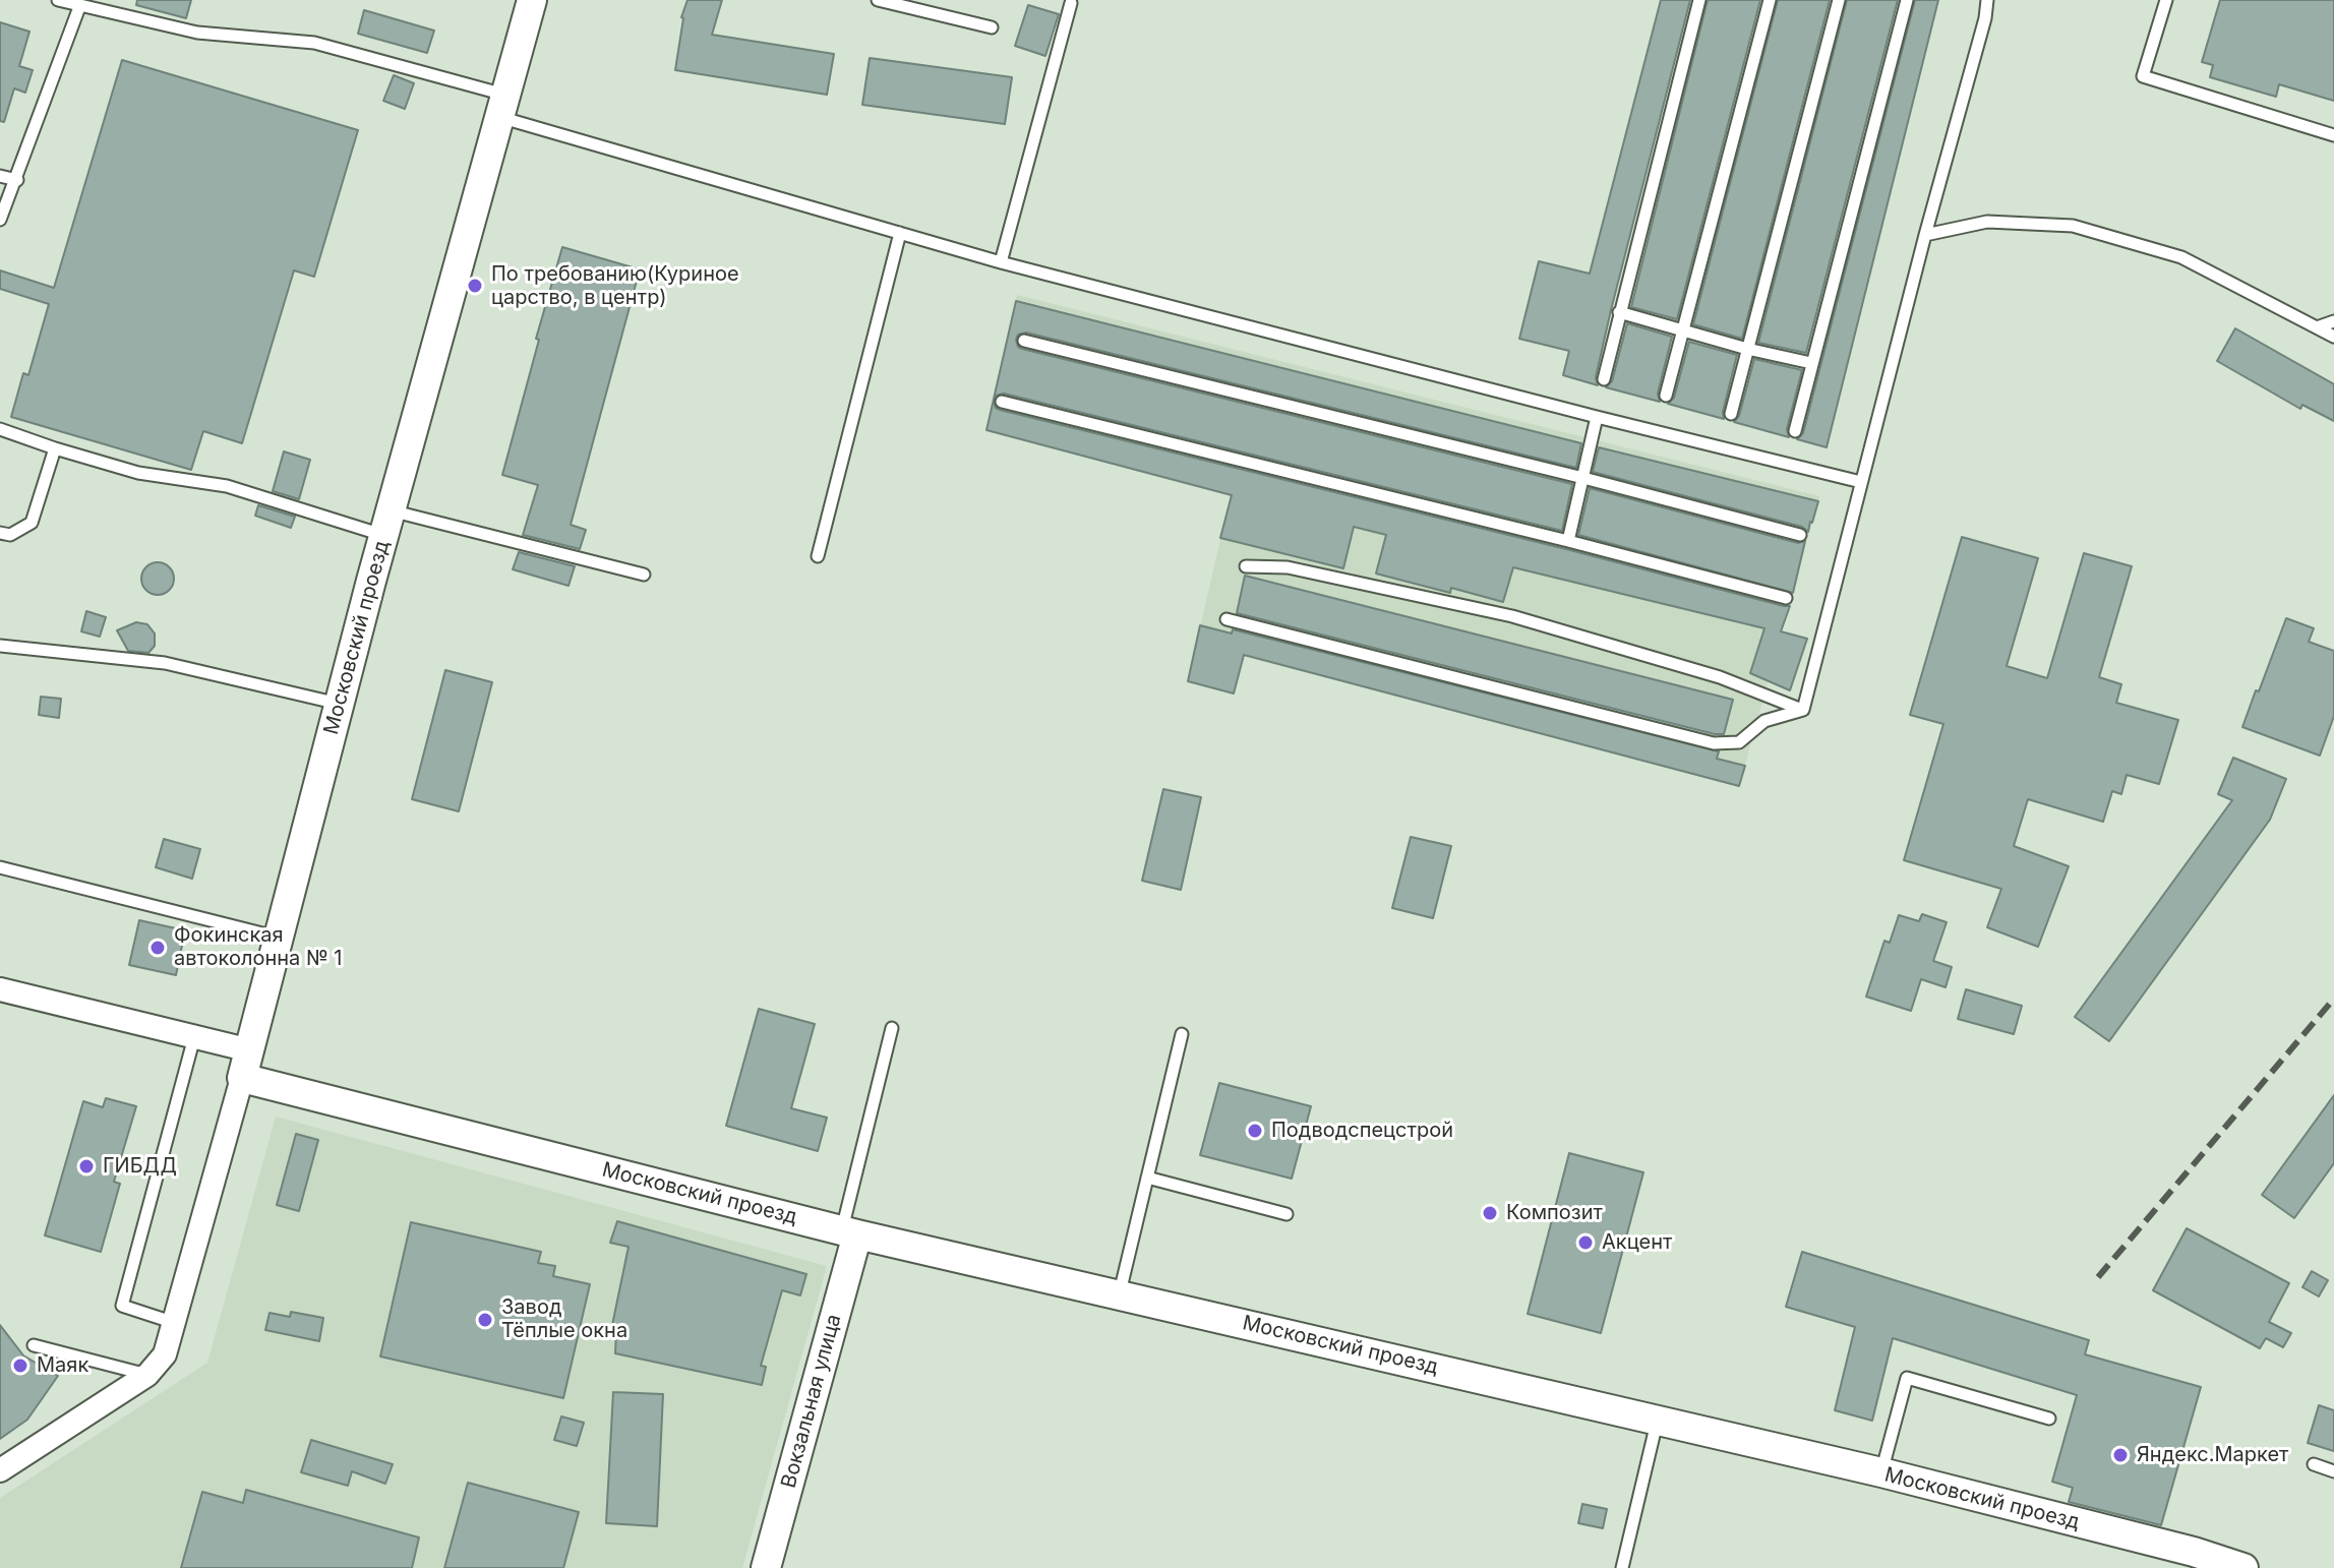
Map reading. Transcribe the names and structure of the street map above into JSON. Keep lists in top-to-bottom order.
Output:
{
  "streets": {
    "street": ["Московский проезд", "Вокзальная улица"]
  },
  "crossings": [
    ["Московский проезд", "Вокзальная улица"]
  ],
  "places": [
    "По требованию(Куриное царство, в центр)",
    "Фокинская автоколонна № 1",
    "Подводспецстрой",
    "ГИБДД",
    "Композит",
    "Акцент",
    "Завод Тёплые окна",
    "Маяк",
    "Яндекс.Маркет"
  ]
}
